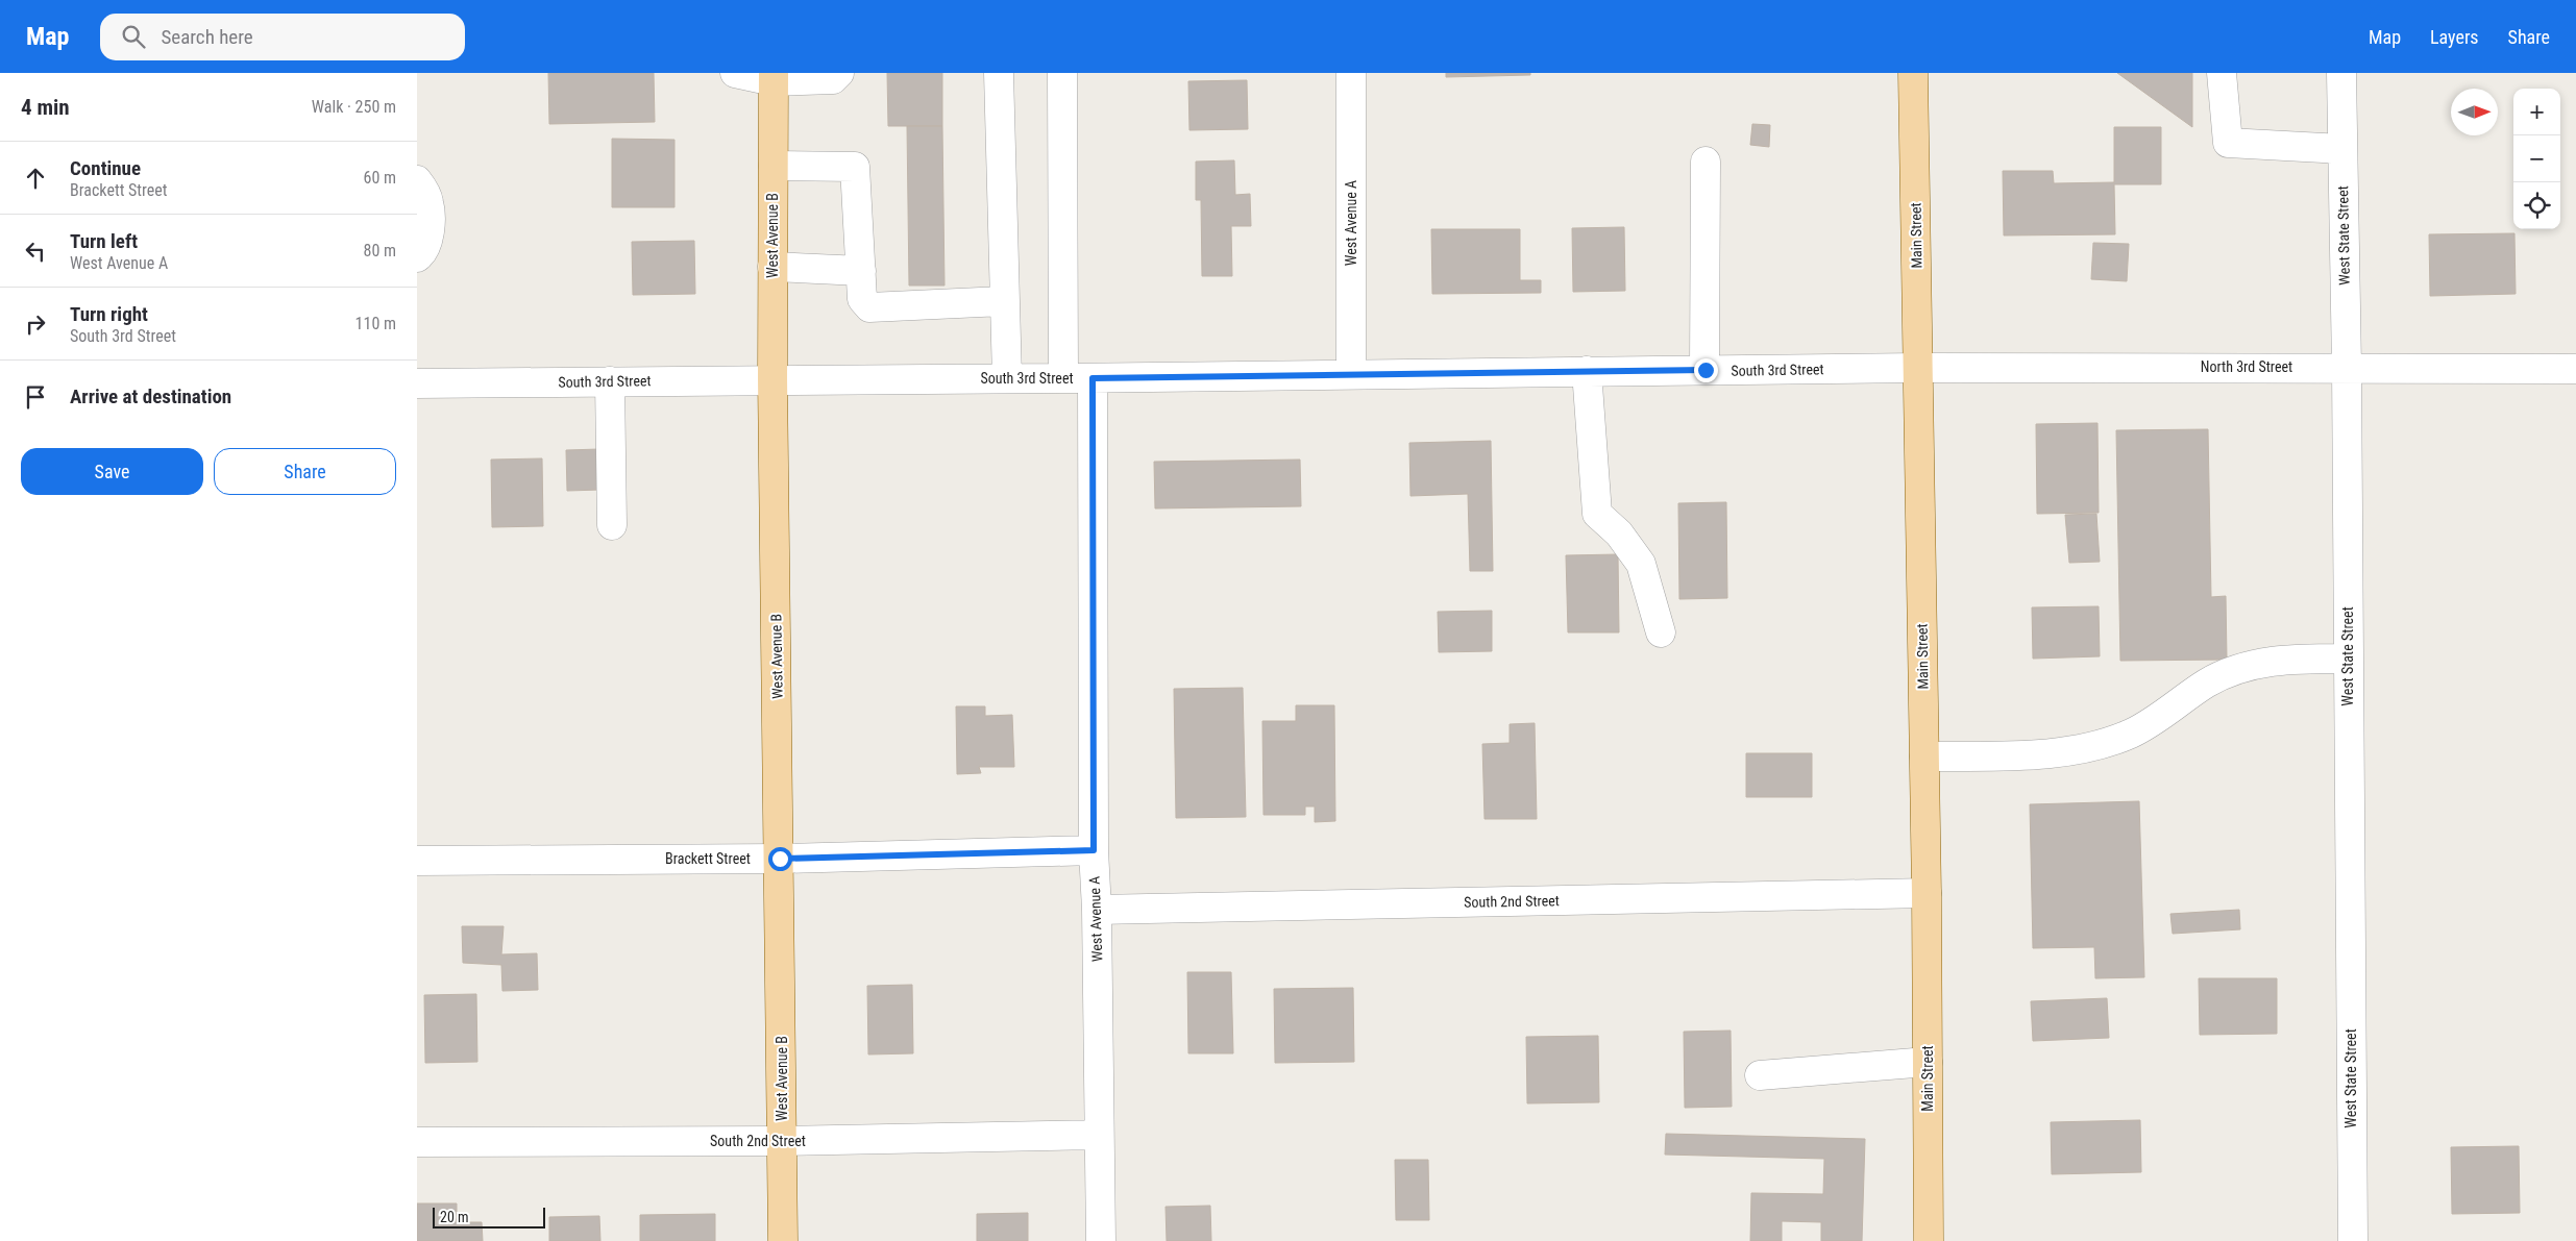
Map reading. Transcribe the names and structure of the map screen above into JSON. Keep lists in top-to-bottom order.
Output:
{
  "streets": {
    "main road": ["West Avenue B", "Main Street"],
    "street": [
      "West Avenue A",
      "West State Street",
      "North 3rd Street",
      "South 3rd Street",
      "Brackett Street",
      "South 2nd Street"
    ]
  },
  "crossings": [
    ["West Avenue A", "South 3rd Street"],
    ["West Avenue A", "Brackett Street"],
    ["West Avenue A", "South 2nd Street"],
    ["West Avenue B", "South 3rd Street"],
    ["West Avenue B", "Brackett Street"],
    ["West Avenue B", "South 2nd Street"],
    ["Main Street", "North 3rd Street"],
    ["Main Street", "South 3rd Street"],
    ["Main Street", "South 2nd Street"],
    ["West State Street", "North 3rd Street"],
    ["North 3rd Street", "South 3rd Street"]
  ],
  "scale_bar": "20 m",
  "north": "right",
  "page": {
    "header": "Map",
    "search": "Search here",
    "nav": ["Map", "Layers", "Share"],
    "heading": ["4 min", "Walk · 250 m"],
    "map_buttons": ["+", "−"],
    "list": [
      ["Continue", "Brackett Street", "60 m"],
      ["Turn left", "West Avenue A", "80 m"],
      ["Turn right", "South 3rd Street", "110 m"],
      "Arrive at destination"
    ],
    "buttons": ["Save", "Share"],
    "scale": "20 m"
  }
}
